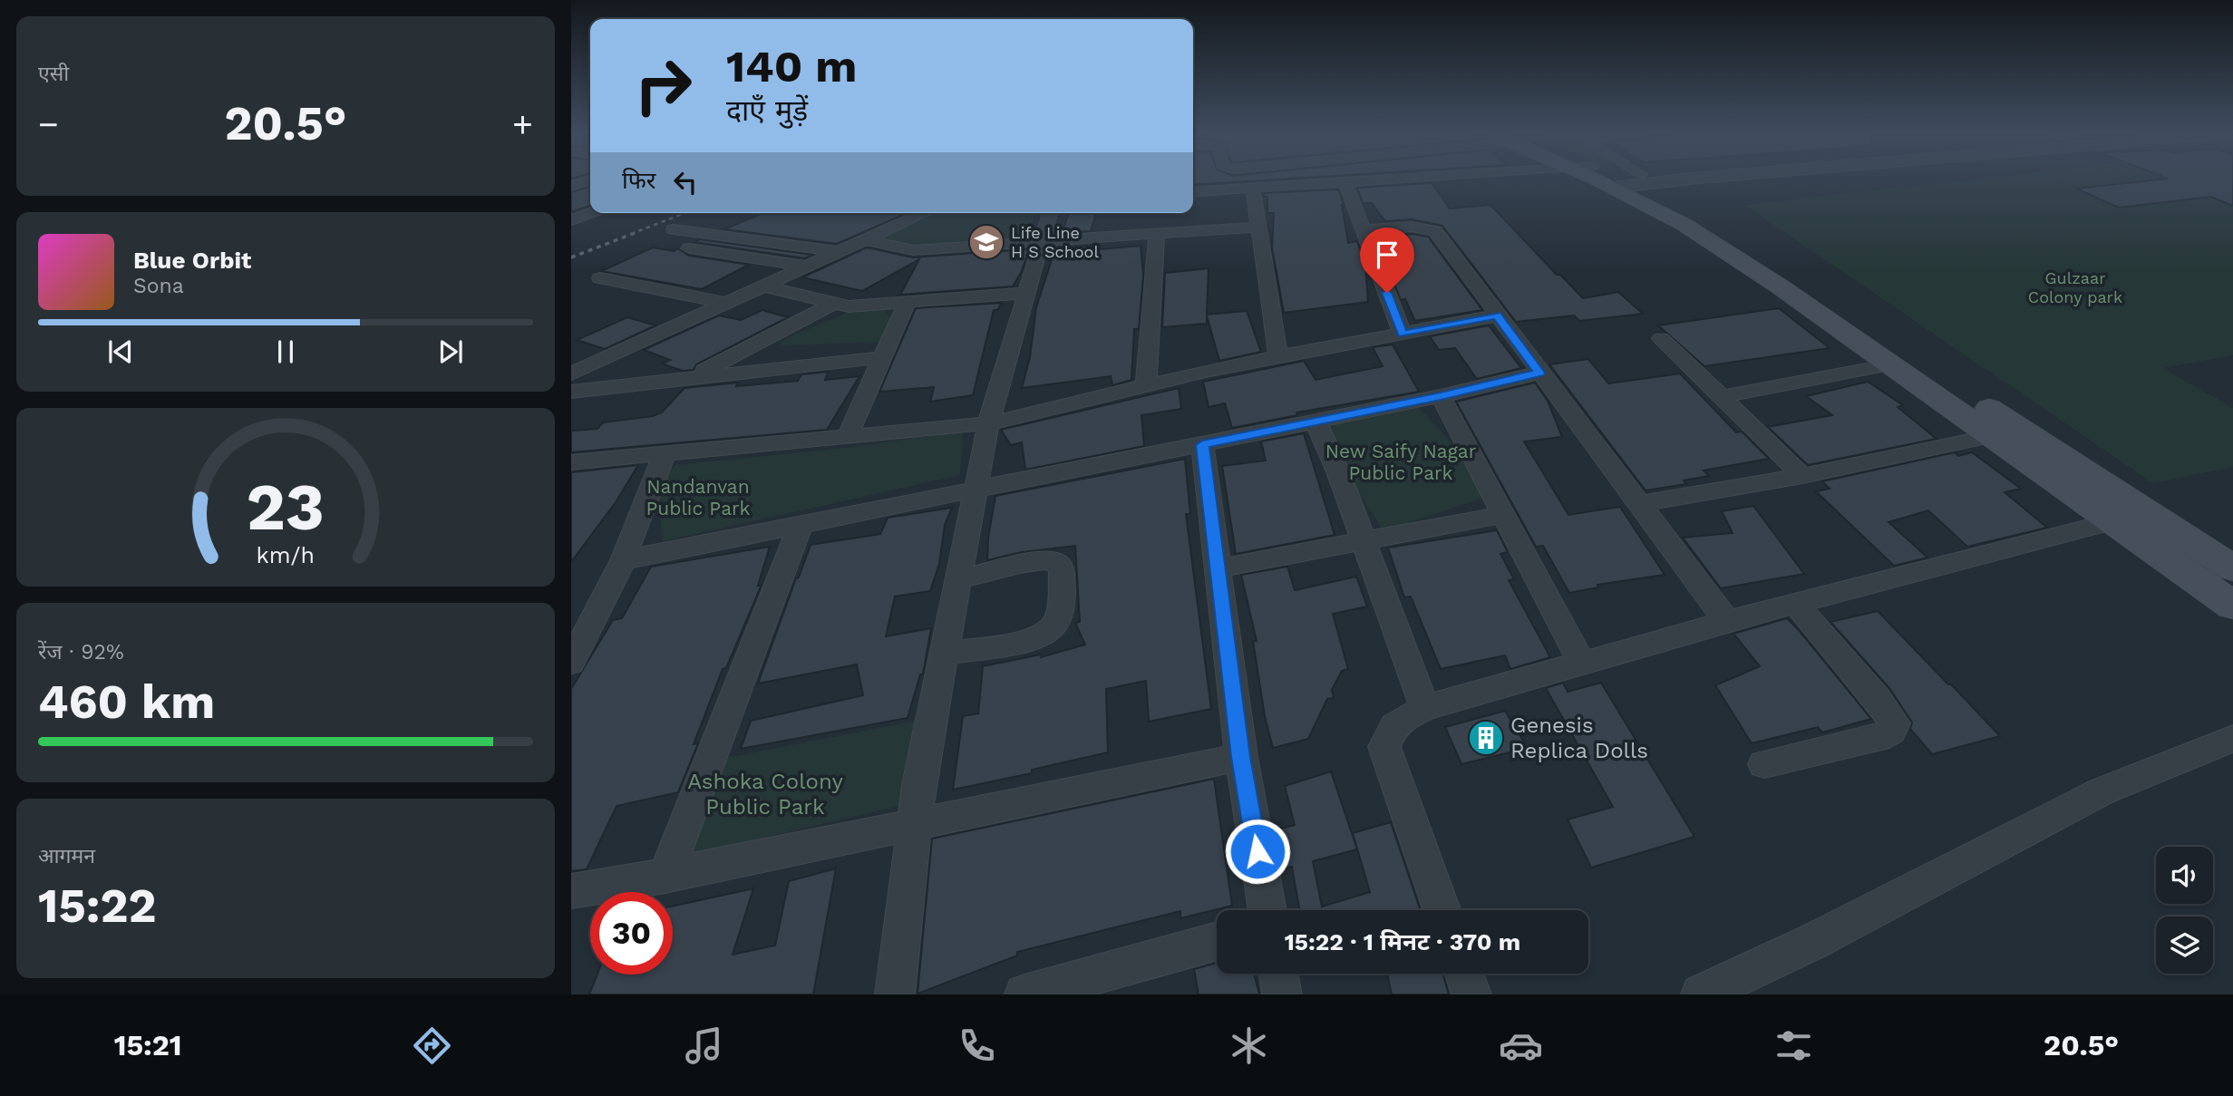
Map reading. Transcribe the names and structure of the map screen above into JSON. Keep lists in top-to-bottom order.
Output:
{
  "parks": [
    "Gulzaar Colony park",
    "New Saify Nagar Public Park",
    "Nandanvan Public Park",
    "Ashoka Colony Public Park"
  ],
  "places": {
    "school or university": ["Life Line H S School"],
    "building": ["Genesis Replica Dolls"]
  },
  "page": {
    "tile": [
      "एसी",
      ["रेंज · 92%", "460 km"],
      ["आगमन", "15:22"]
    ],
    "turn": ["140 m", "दाएँ मुड़ें"],
    "heat": ["−", "20.5°", "+"],
    "then": "फिर",
    "song": ["Blue Orbit", "Sona"],
    "limit": "30",
    "trip": "15:22 · 1 मिनट · 370 m",
    "tabs": ["15:21", "20.5°"],
    "gauge": ["23", "km/h"]
  }
}
